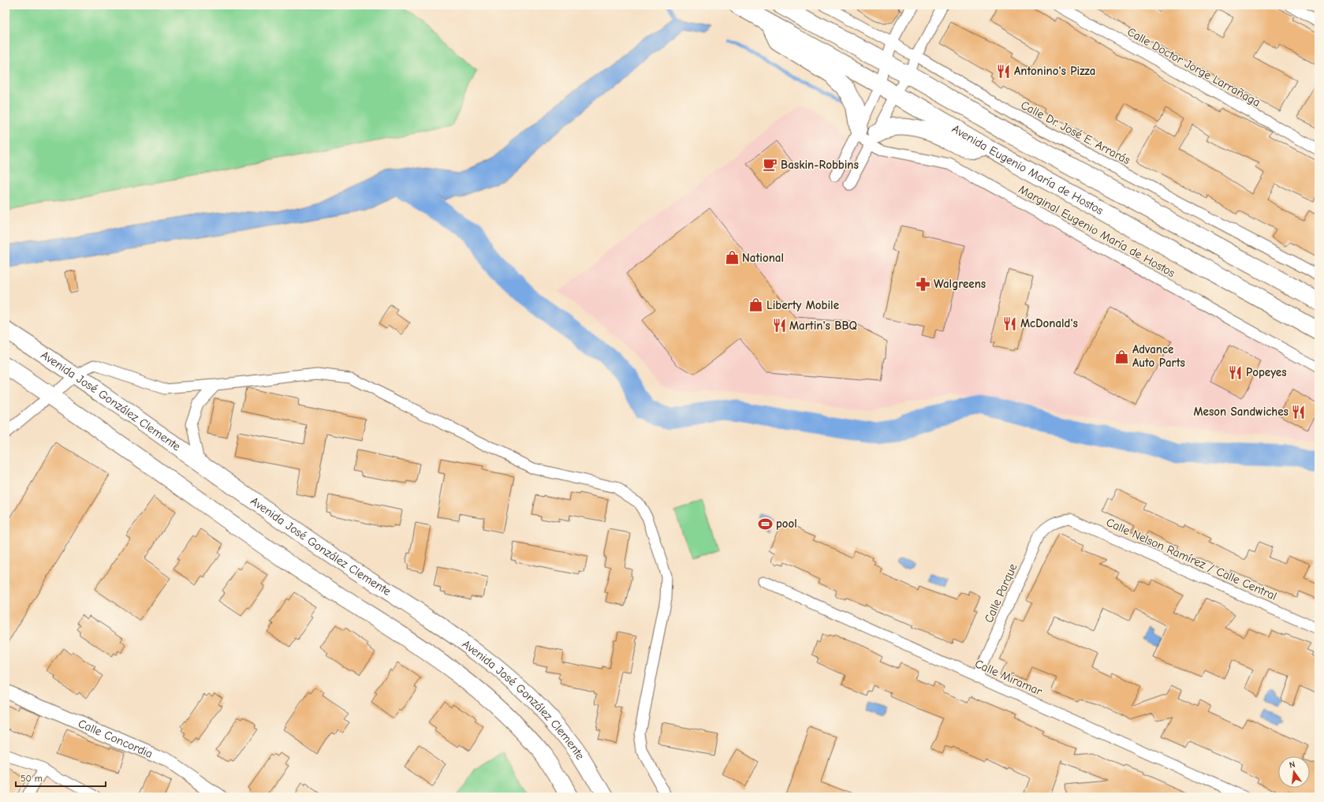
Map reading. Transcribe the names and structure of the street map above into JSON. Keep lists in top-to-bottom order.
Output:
{
  "streets": {
    "highway": ["Avenida Eugenio María de Hostos"],
    "main road": ["Avenida José González Clemente"],
    "street": [
      "Calle Doctor Jorge Larrañaga",
      "Calle Dr. José E. Arrarás",
      "Marginal Eugenio María de Hostos",
      "Calle Nelson Ramírez / Calle Central",
      "Calle Parque",
      "Calle Miramar",
      "Calle Concordia"
    ]
  },
  "crossings": [
    ["Calle Nelson Ramírez / Calle Central", "Calle Parque"],
    ["Calle Parque", "Calle Miramar"]
  ],
  "places": {
    "restaurant": [
      "Antonino's Pizza",
      "McDonald's",
      "Martin's BBQ",
      "Popeyes",
      "Meson Sandwiches"
    ],
    "cafe": ["Baskin-Robbins"],
    "shop": ["National", "Liberty Mobile", "Advance Auto Parts"],
    "pharmacy": ["Walgreens"],
    "sports": ["pool"]
  },
  "scale_bar": "50 m",
  "north": "top"
}
